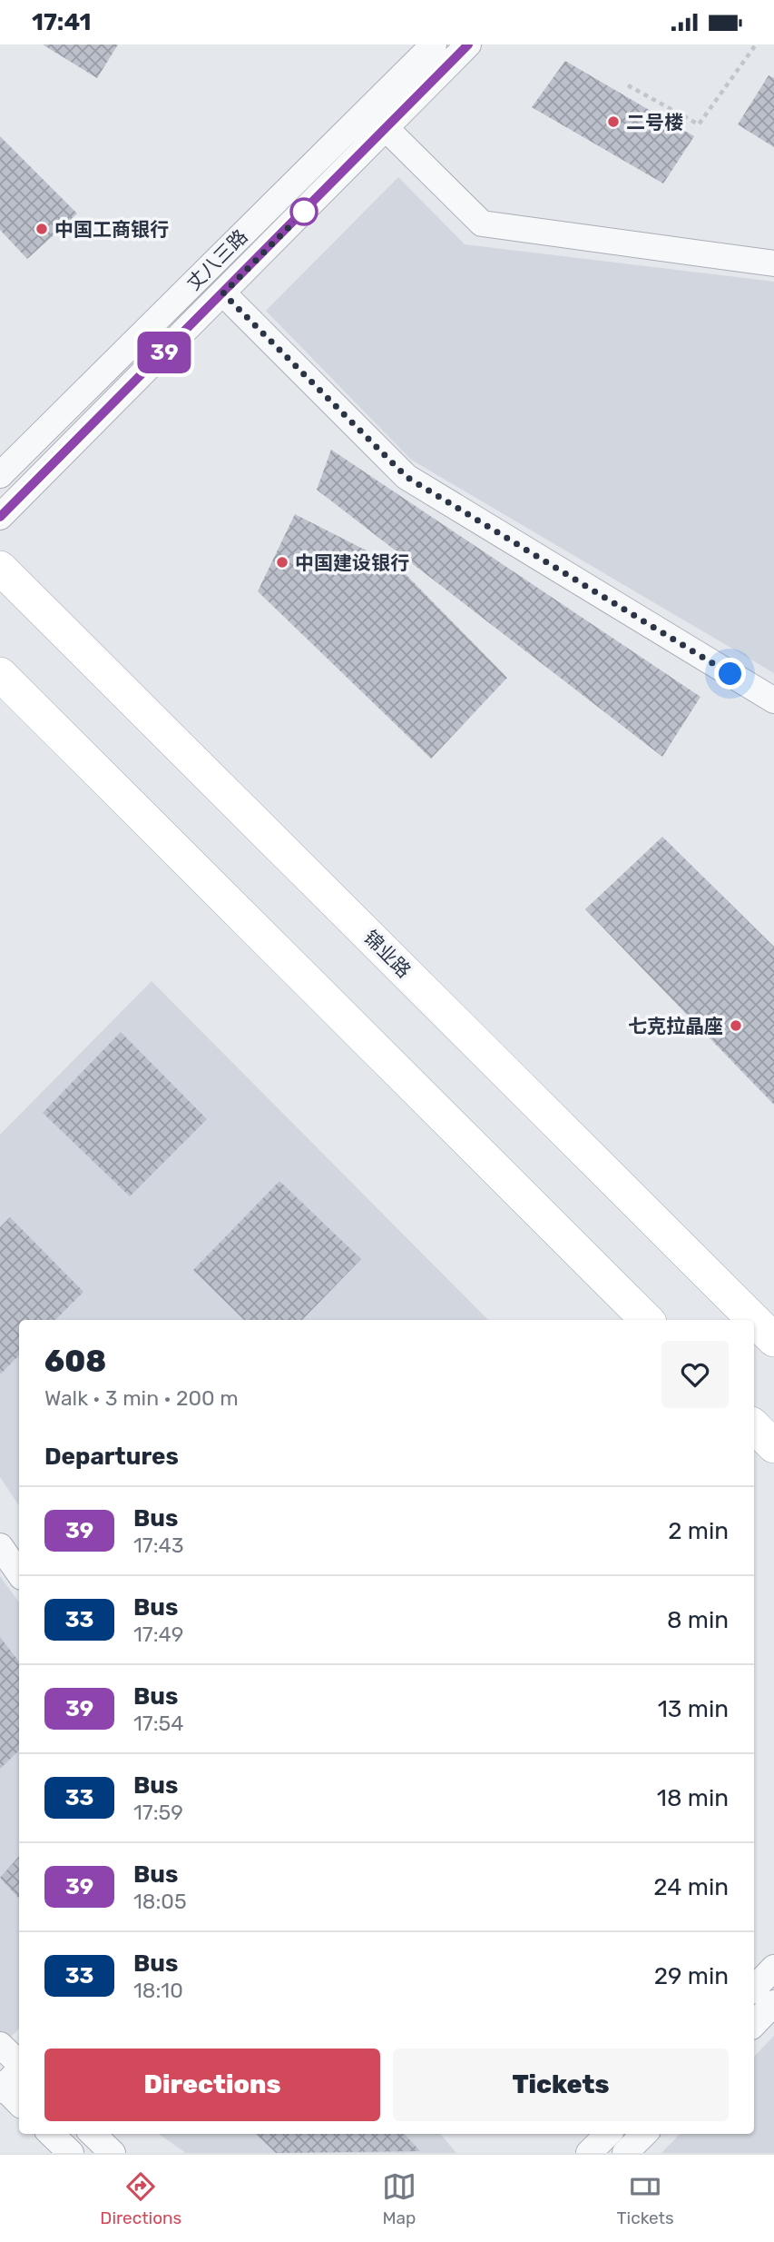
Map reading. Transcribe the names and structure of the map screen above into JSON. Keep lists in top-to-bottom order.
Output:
{
  "streets": {
    "main road": ["锦业路"],
    "street": ["丈八三路"]
  },
  "places": [
    "二号楼",
    "中国工商银行",
    "中国建设银行",
    "七克拉晶座"
  ],
  "lines": ["bus line 39"],
  "page": {
    "status": "17:41",
    "on_map": "39",
    "heading": [
      ["608", "Walk · 3 min · 200 m"],
      "Departures"
    ],
    "list": [
      {
        "mark": "39",
        "name": "Bus",
        "note": "17:43",
        "value": "2 min"
      },
      {
        "mark": "33",
        "name": "Bus",
        "note": "17:49",
        "value": "8 min"
      },
      {
        "mark": "39",
        "name": "Bus",
        "note": "17:54",
        "value": "13 min"
      },
      {
        "mark": "33",
        "name": "Bus",
        "note": "17:59",
        "value": "18 min"
      },
      {
        "mark": "39",
        "name": "Bus",
        "note": "18:05",
        "value": "24 min"
      },
      {
        "mark": "33",
        "name": "Bus",
        "note": "18:10",
        "value": "29 min"
      }
    ],
    "buttons": ["Directions", "Tickets"],
    "tabs": ["Directions", "Map", "Tickets"]
  }
}
